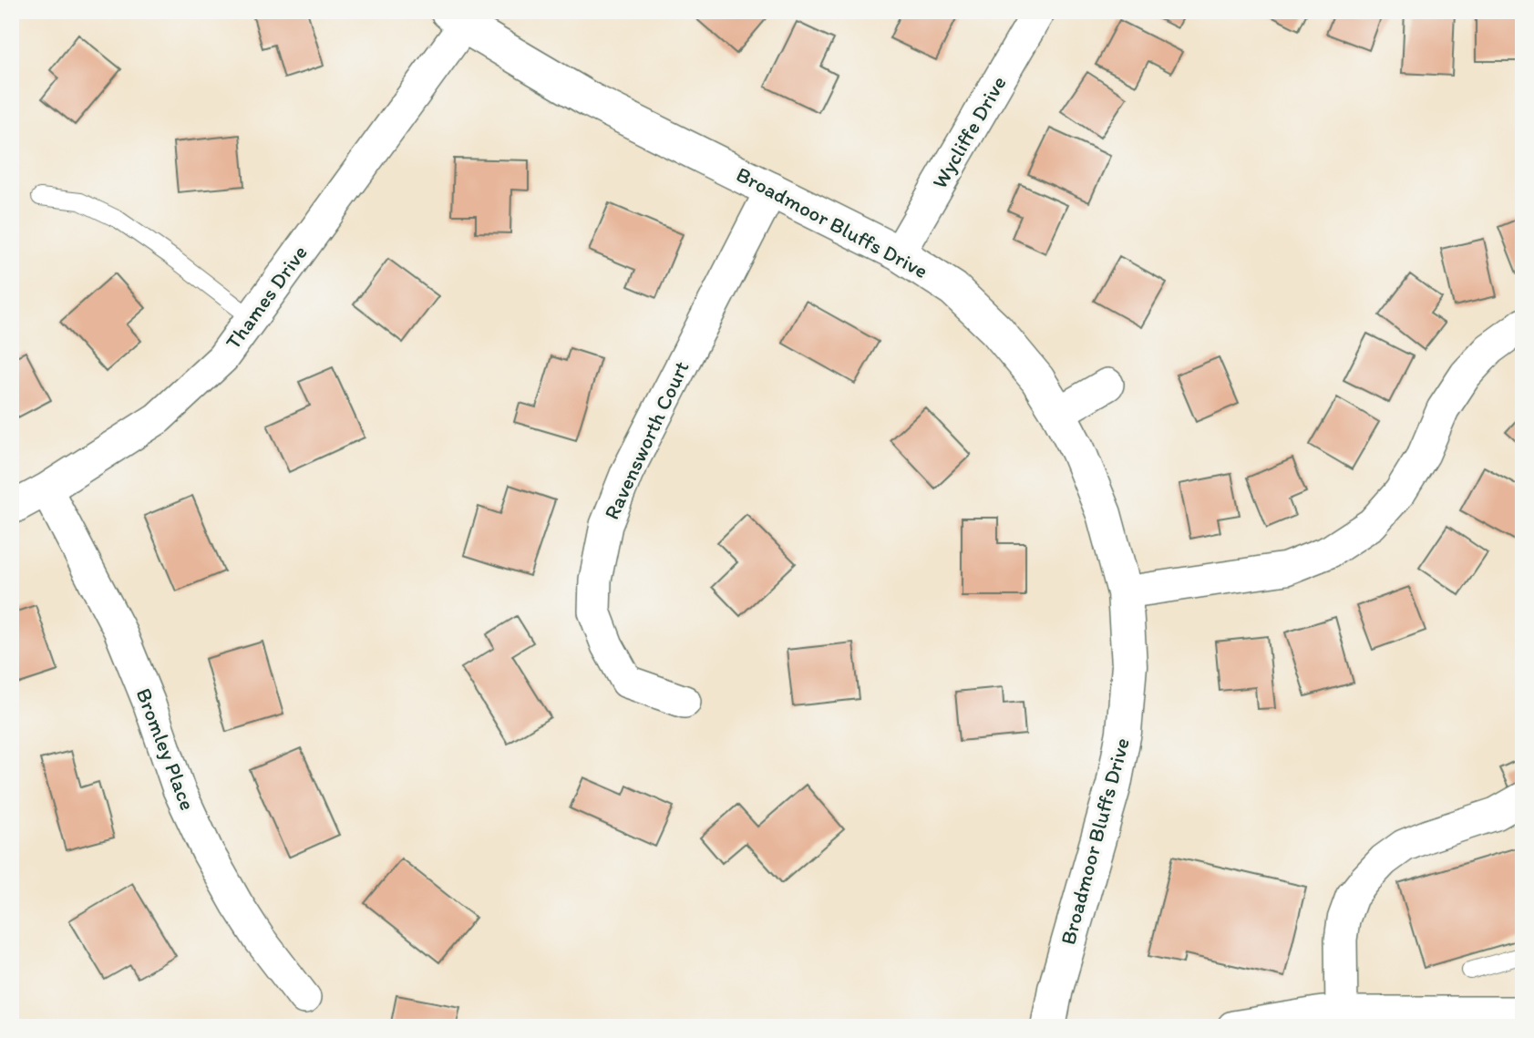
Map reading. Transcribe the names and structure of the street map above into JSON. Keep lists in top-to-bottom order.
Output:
{
  "streets": {
    "street": [
      "Wycliffe Drive",
      "Broadmoor Bluffs Drive",
      "Thames Drive",
      "Ravensworth Court",
      "Bromley Place"
    ]
  },
  "crossings": [
    ["Wycliffe Drive", "Broadmoor Bluffs Drive"],
    ["Broadmoor Bluffs Drive", "Thames Drive"],
    ["Broadmoor Bluffs Drive", "Ravensworth Court"],
    ["Thames Drive", "Bromley Place"]
  ]
}
